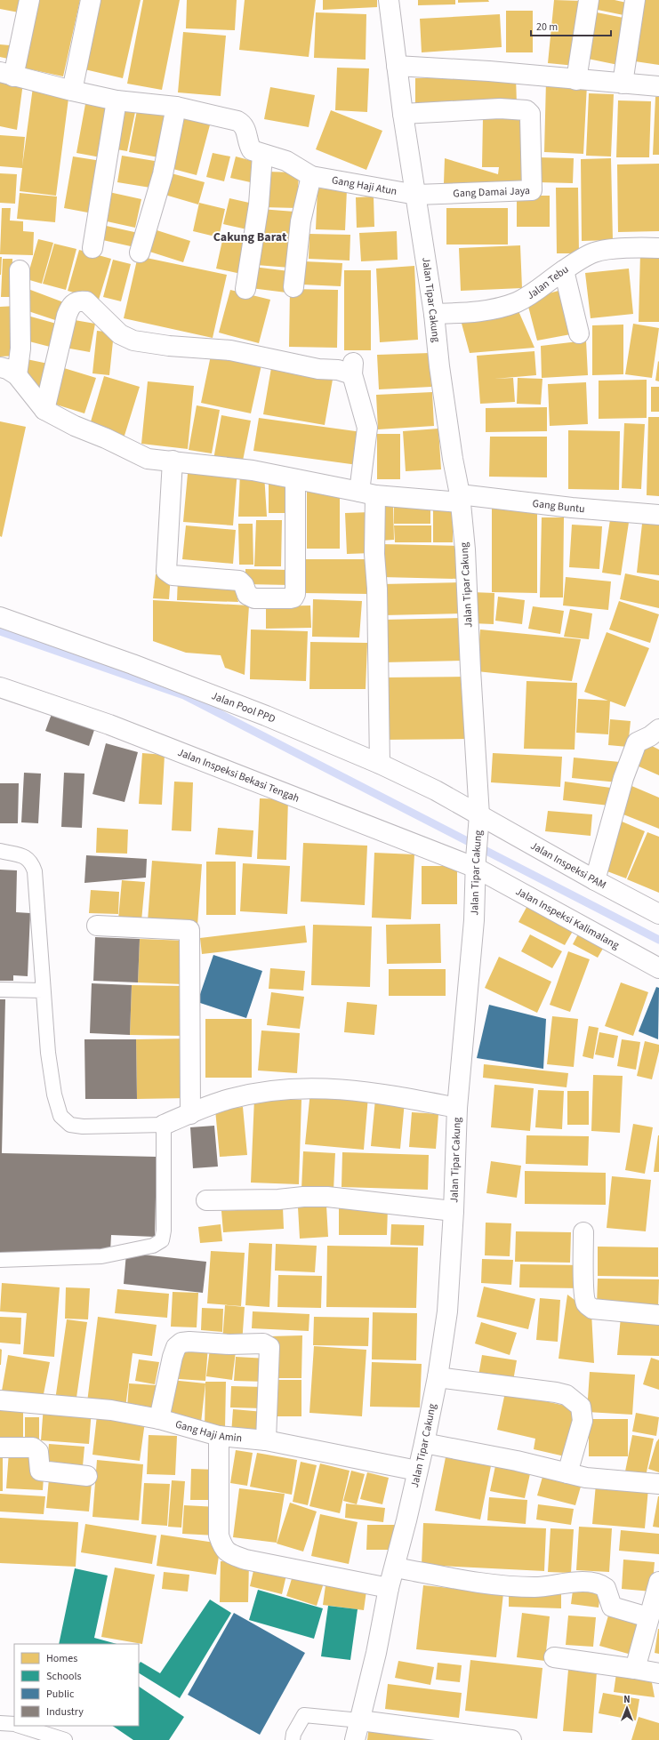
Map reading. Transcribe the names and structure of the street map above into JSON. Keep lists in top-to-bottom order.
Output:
{
  "streets": {
    "street": [
      "Gang Haji Atun",
      "Gang Damai Jaya",
      "Jalan Tebu",
      "Jalan Tipar Cakung",
      "Gang Buntu",
      "Jalan Pool PPD",
      "Jalan Inspeksi Bekasi Tengah",
      "Jalan Inspeksi PAM",
      "Jalan Inspeksi Kalimalang",
      "Gang Haji Amin"
    ]
  },
  "crossings": [
    ["Gang Haji Atun", "Gang Damai Jaya"],
    ["Gang Haji Atun", "Jalan Tipar Cakung"],
    ["Gang Damai Jaya", "Jalan Tipar Cakung"],
    ["Jalan Tebu", "Jalan Tipar Cakung"],
    ["Jalan Tipar Cakung", "Gang Buntu"],
    ["Jalan Tipar Cakung", "Jalan Pool PPD"],
    ["Jalan Tipar Cakung", "Jalan Inspeksi Bekasi Tengah"],
    ["Jalan Tipar Cakung", "Jalan Inspeksi PAM"],
    ["Jalan Tipar Cakung", "Jalan Inspeksi Kalimalang"],
    ["Jalan Tipar Cakung", "Gang Haji Amin"],
    ["Jalan Pool PPD", "Jalan Inspeksi PAM"],
    ["Jalan Inspeksi Bekasi Tengah", "Jalan Inspeksi Kalimalang"]
  ],
  "districts": ["Cakung Barat"],
  "legend": [
    "Homes",
    "Schools",
    "Public",
    "Industry"
  ],
  "scale_bar": "20 m",
  "north": "top"
}
